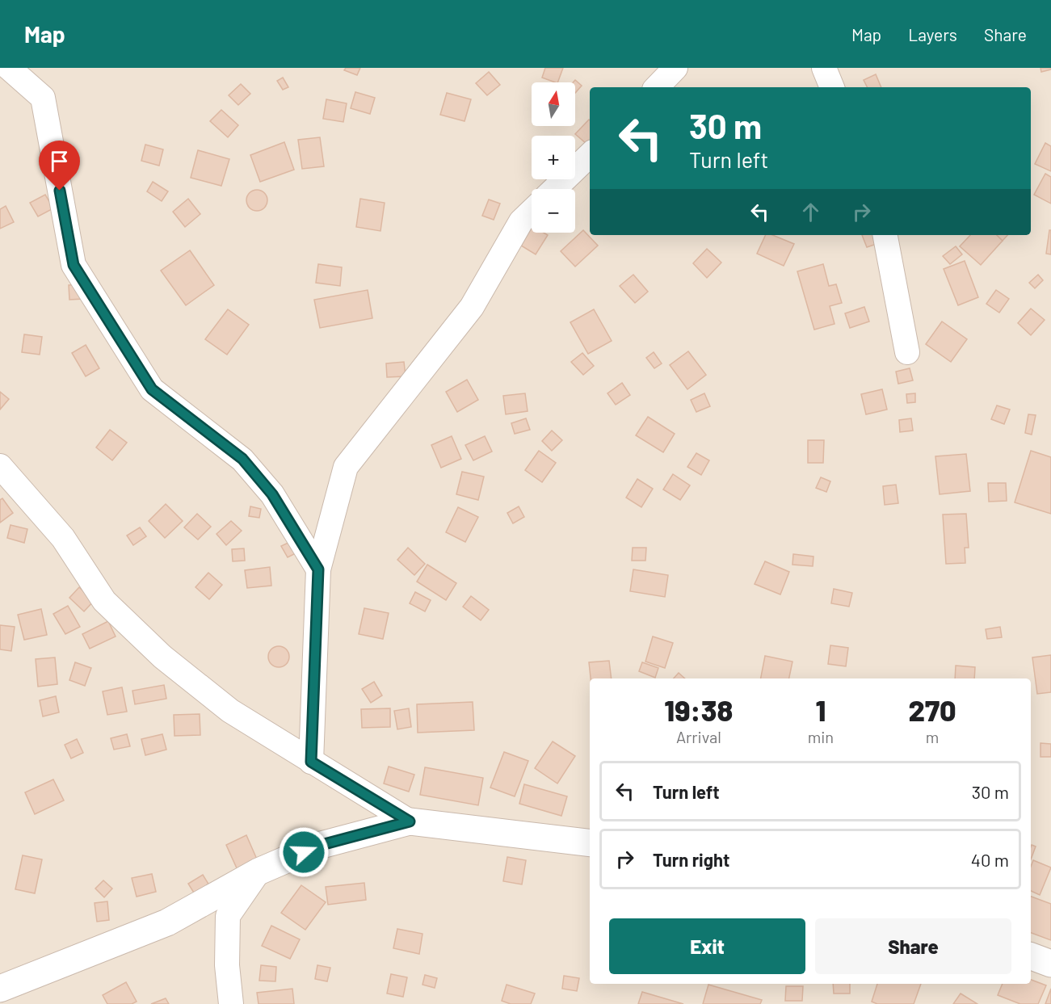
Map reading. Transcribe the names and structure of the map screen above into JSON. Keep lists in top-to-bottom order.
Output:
{
  "north": "top",
  "page": {
    "header": "Map",
    "nav": ["Map", "Layers", "Share"],
    "map_buttons": ["+", "−"],
    "turn": ["30 m", "Turn left"],
    "eta": [
      "19:38",
      "Arrival",
      "1",
      "min",
      "270",
      "m"
    ],
    "list": [
      {
        "name": "Turn left",
        "value": "30 m"
      },
      {
        "name": "Turn right",
        "value": "40 m"
      }
    ],
    "buttons": ["Exit", "Share"]
  }
}
